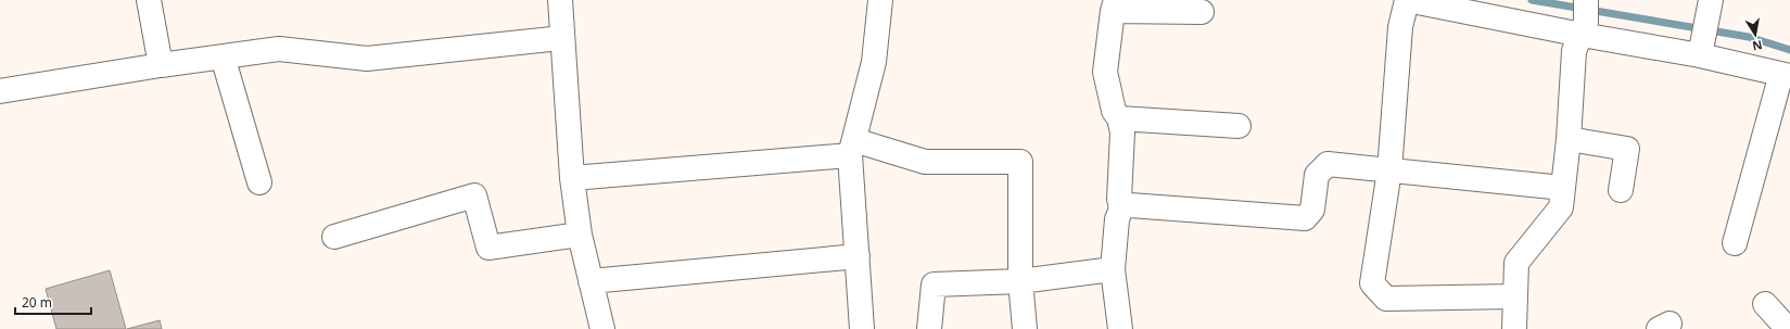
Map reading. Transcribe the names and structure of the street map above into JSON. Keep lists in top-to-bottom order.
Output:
{
  "scale_bar": "20 m",
  "north": "bottom"
}
